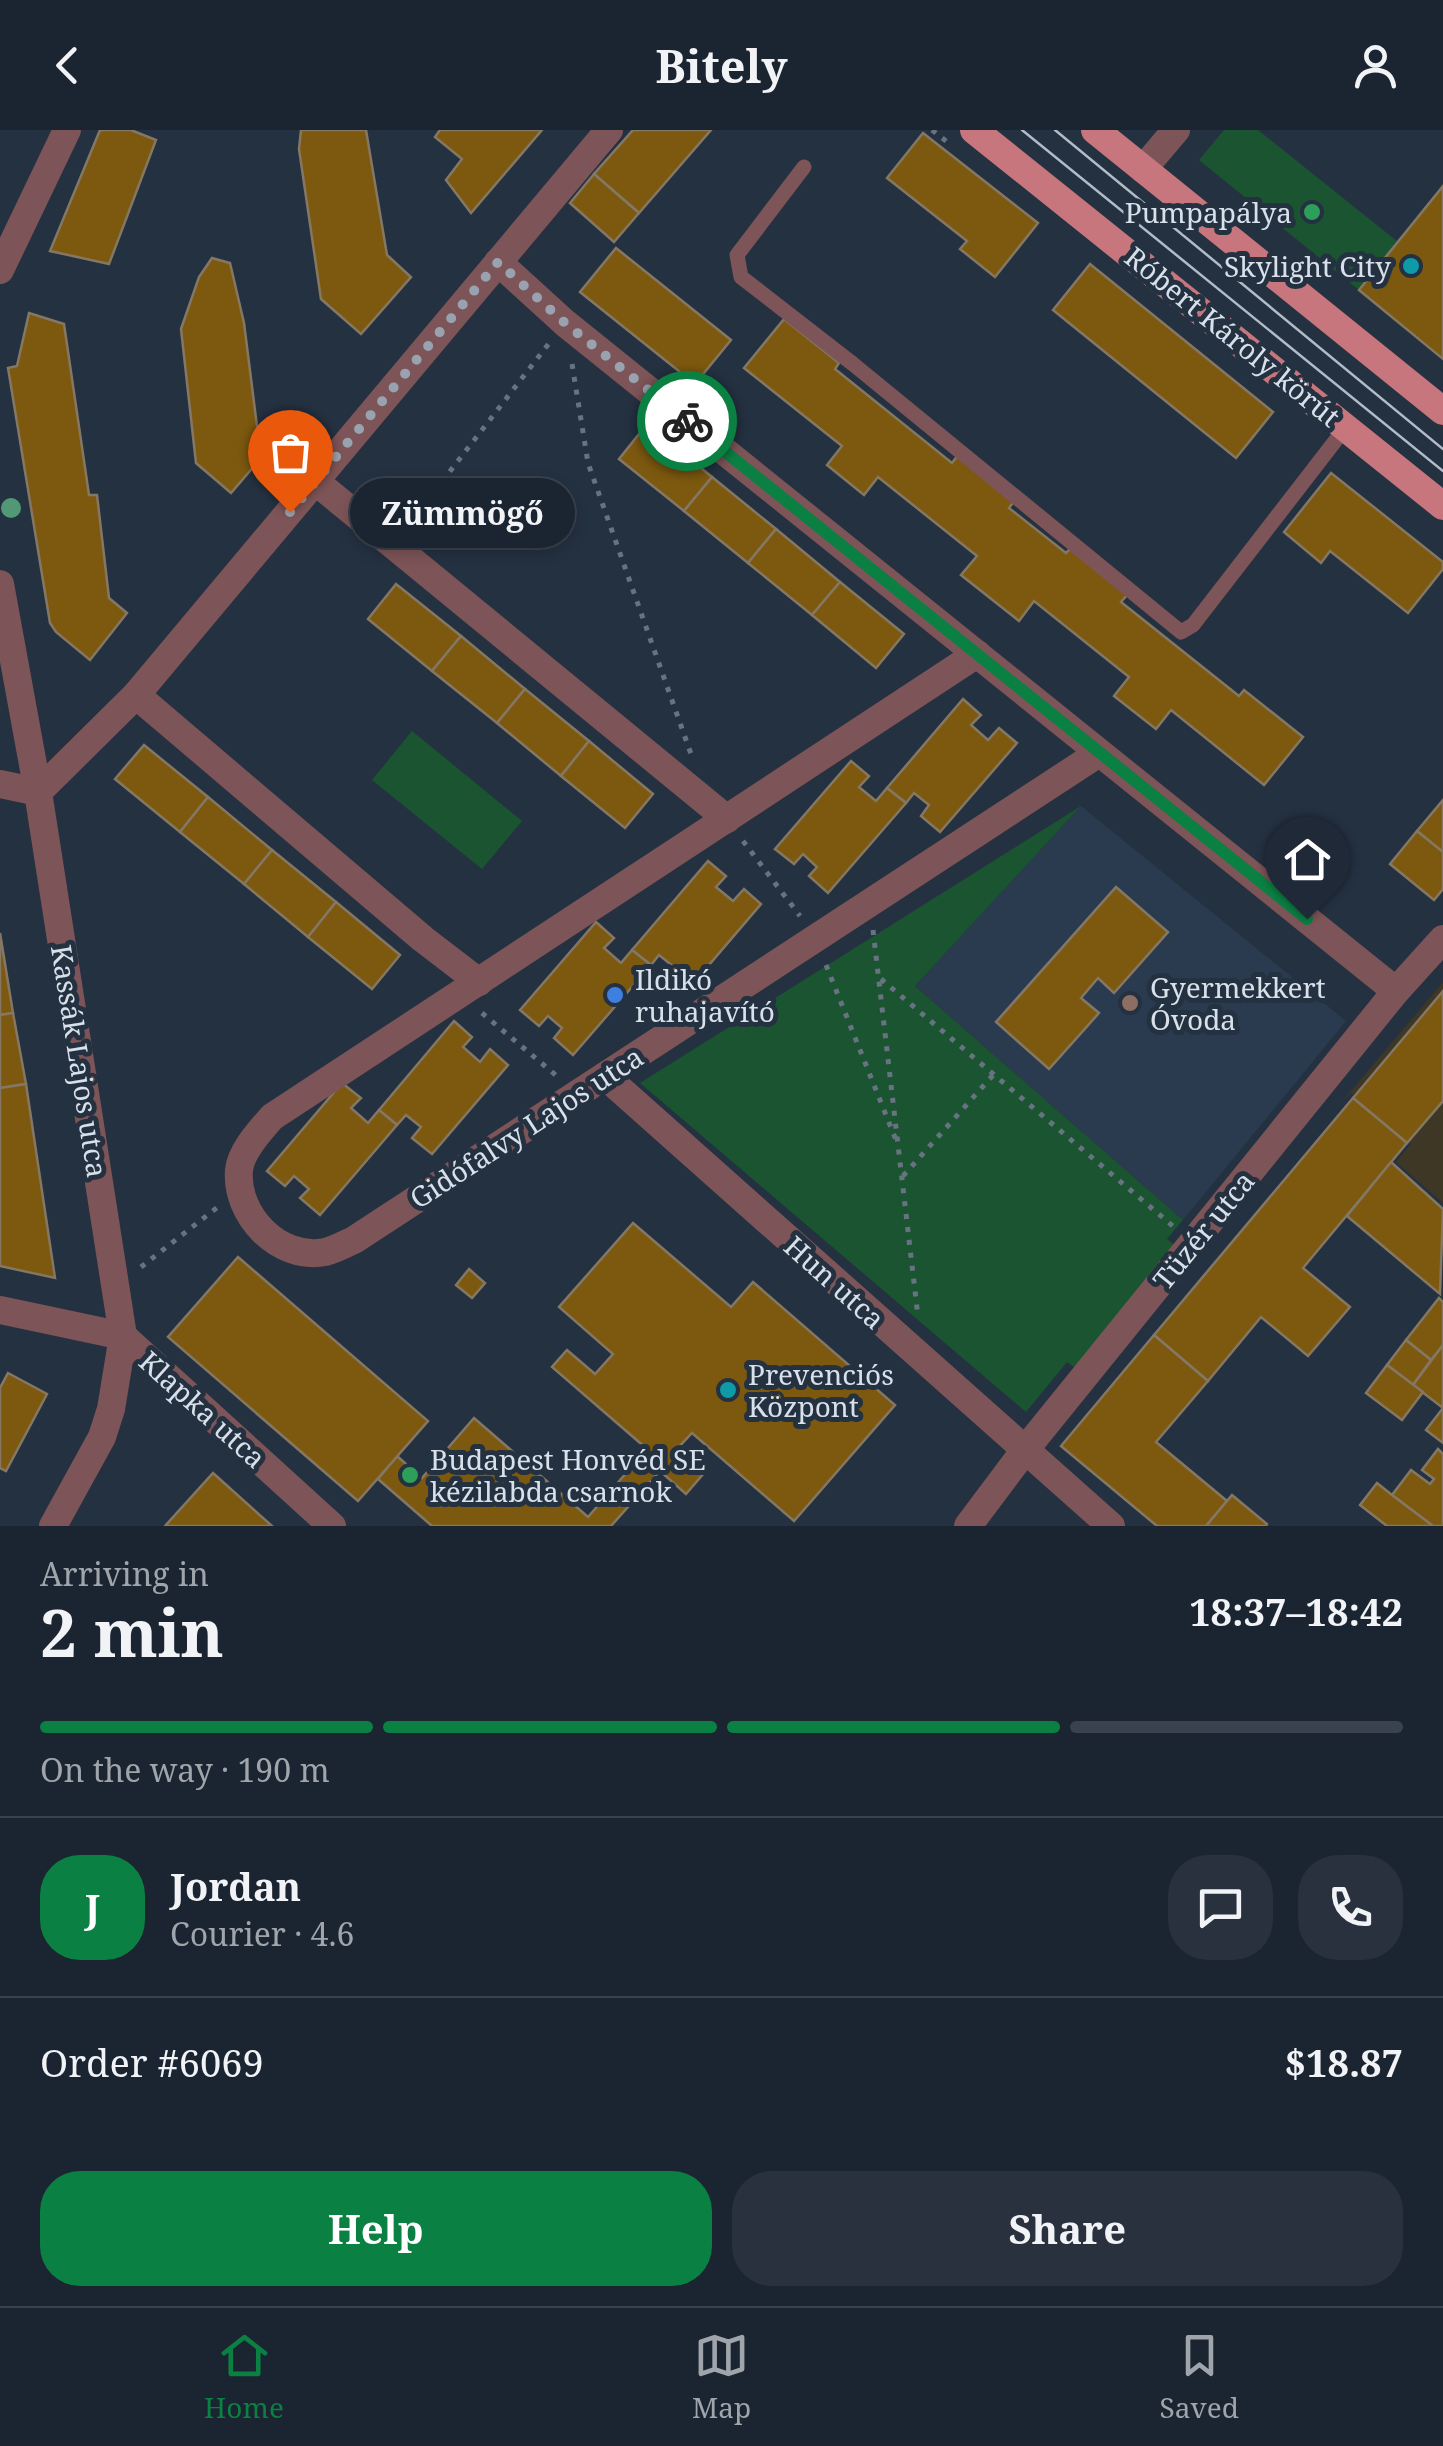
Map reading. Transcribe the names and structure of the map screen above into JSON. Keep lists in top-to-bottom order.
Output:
{
  "streets": {
    "main road": ["Róbert Károly körút"],
    "street": [
      "Kassák Lajos utca",
      "Gidófalvy Lajos utca",
      "Tüzér utca",
      "Hun utca",
      "Klapka utca"
    ]
  },
  "crossings": [
    ["Kassák Lajos utca", "Klapka utca"],
    ["Gidófalvy Lajos utca", "Hun utca"],
    ["Tüzér utca", "Hun utca"]
  ],
  "places": [
    "Pumpapálya",
    "Skylight City",
    "Zümmögő",
    "Ildikó ruhajavító",
    "Gyermekkert Óvoda",
    "Prevenciós Központ",
    "Budapest Honvéd SE kézilabda csarnok"
  ],
  "page": {
    "header": "Bitely",
    "bubble": "Zümmögő",
    "heading": ["2 min", "Arriving in", "18:37–18:42"],
    "panel": [
      "Jordan",
      "Courier · 4.6",
      "Order #6069",
      "$18.87"
    ],
    "bar": "On the way · 190 m",
    "round": "J",
    "buttons": ["Help", "Share"],
    "tabs": ["Home", "Map", "Saved"]
  }
}
